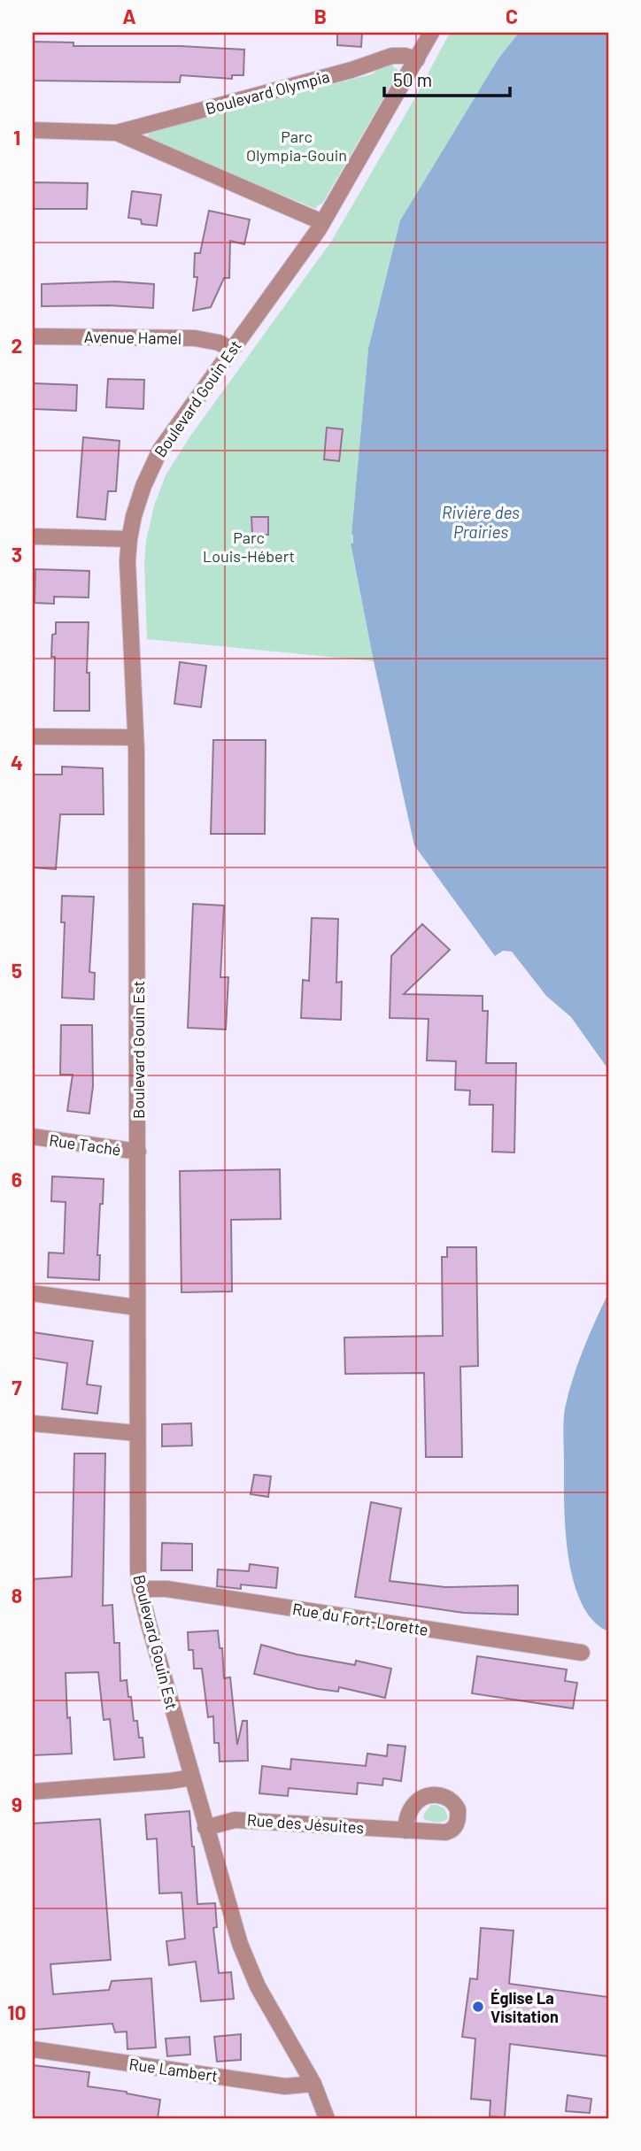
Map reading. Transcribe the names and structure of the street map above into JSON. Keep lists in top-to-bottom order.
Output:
{
  "streets": {
    "street": [
      "Boulevard Olympia",
      "Avenue Hamel",
      "Boulevard Gouin Est",
      "Rue Taché",
      "Rue du Fort-Lorette",
      "Rue des Jésuites",
      "Rue Lambert"
    ]
  },
  "crossings": [
    ["Boulevard Olympia", "Boulevard Gouin Est"],
    ["Avenue Hamel", "Boulevard Gouin Est"],
    ["Boulevard Gouin Est", "Rue Taché"],
    ["Boulevard Gouin Est", "Rue du Fort-Lorette"],
    ["Boulevard Gouin Est", "Rue des Jésuites"],
    ["Boulevard Gouin Est", "Rue Lambert"]
  ],
  "water": ["Rivière des Prairies"],
  "parks": ["Parc Olympia-Gouin", "Parc Louis-Hébert"],
  "places": ["Église La Visitation"],
  "scale_bar": "50 m",
  "grid": {
    "columns": ["A", "B", "C"],
    "rows": [
      "1",
      "2",
      "3",
      "4",
      "5",
      "6",
      "7",
      "8",
      "9",
      "10"
    ]
  }
}
